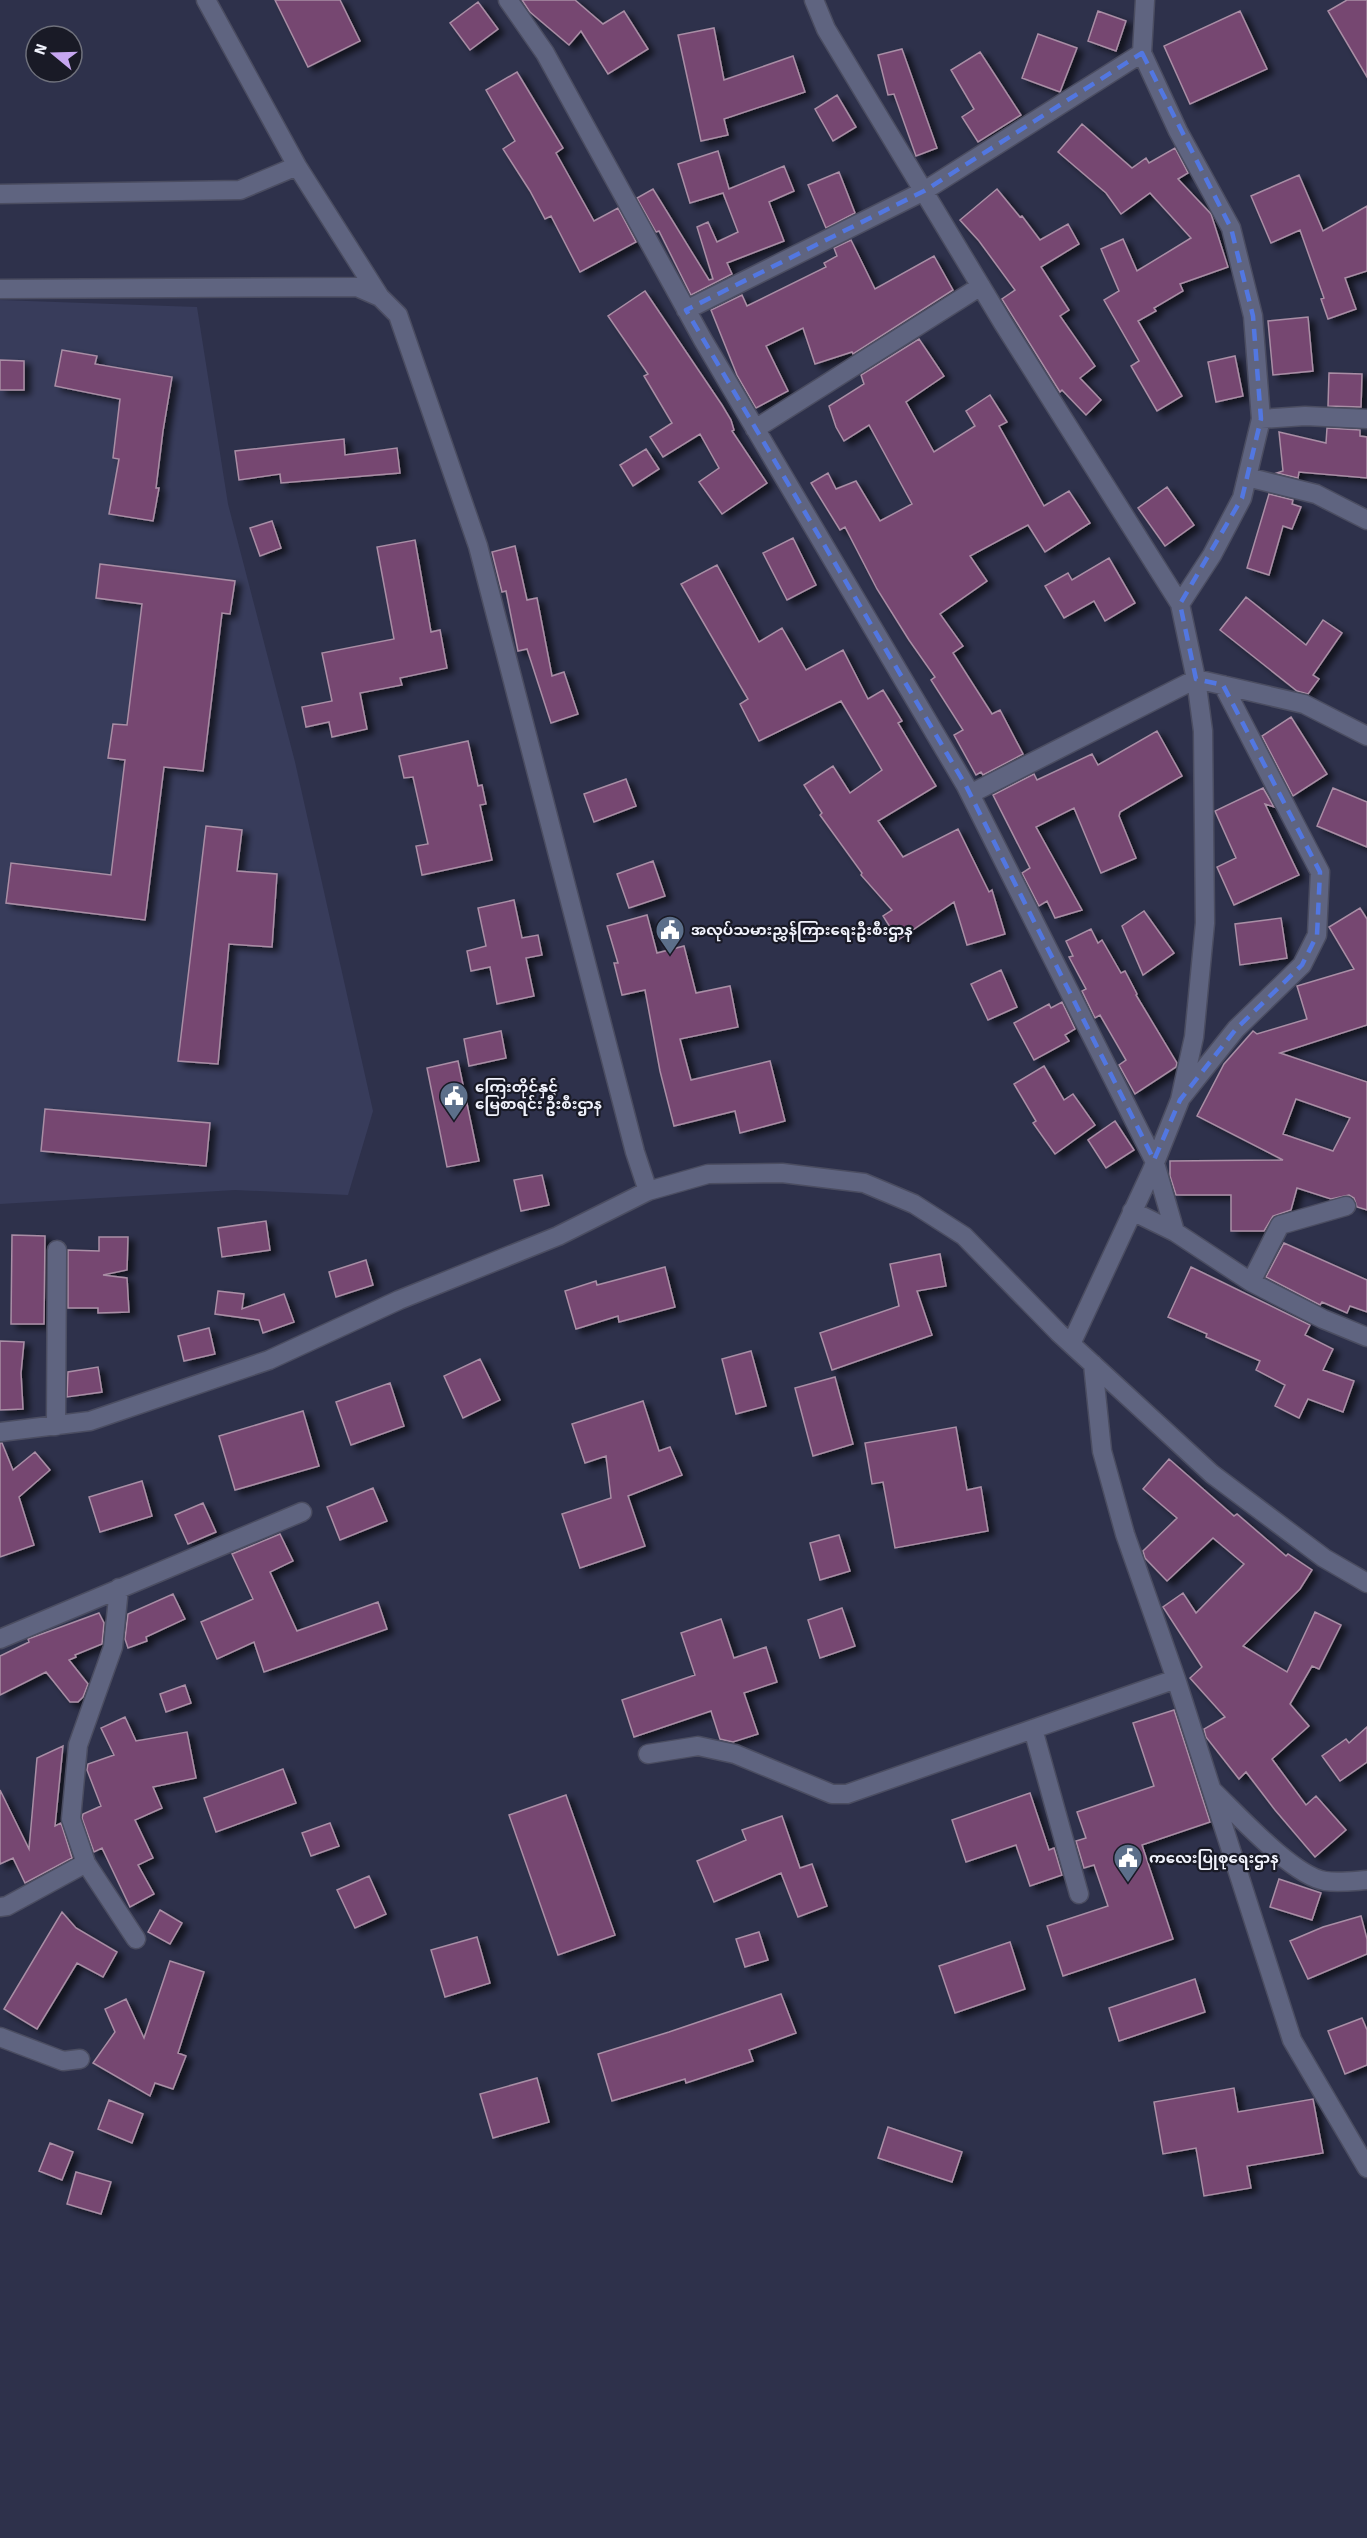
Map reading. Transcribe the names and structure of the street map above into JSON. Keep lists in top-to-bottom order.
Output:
{
  "places": {
    "public building": ["အလုပ်သမားညွှန်ကြားရေးဦးစီးဌာန", "ကြေးတိုင်နှင့် မြေစာရင်း ဦးစီးဌာန", "ကလေးပြုစုရေးဌာန"]
  },
  "north": "left"
}
